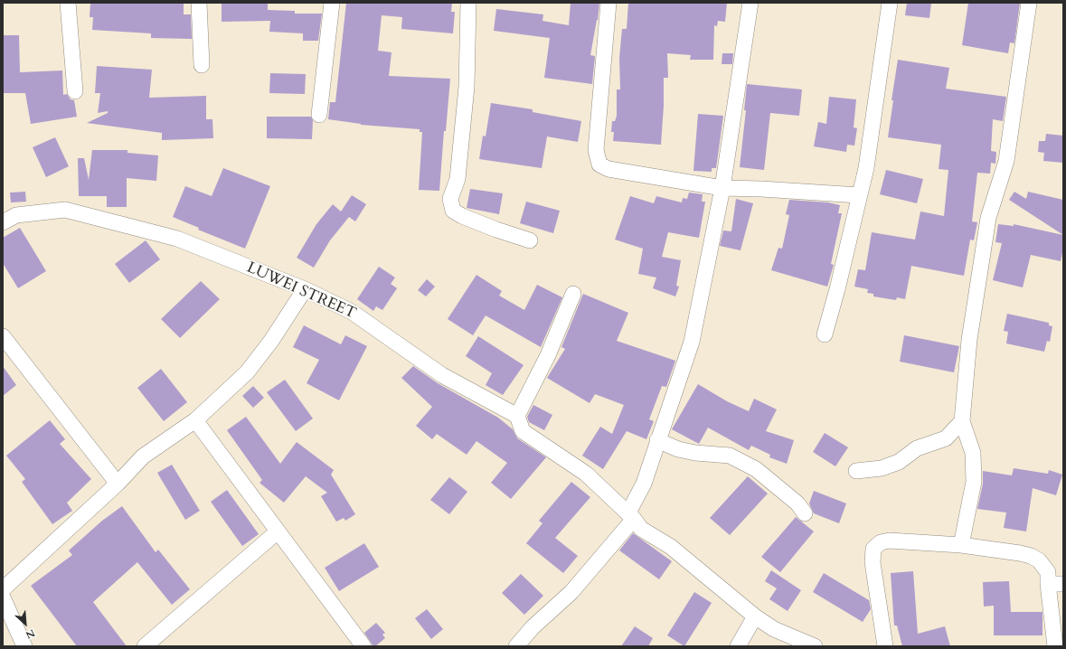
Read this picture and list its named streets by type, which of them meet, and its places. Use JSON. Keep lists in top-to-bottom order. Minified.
{"streets":{"street":["LUWEI STREET"]},"north":"bottom right"}
